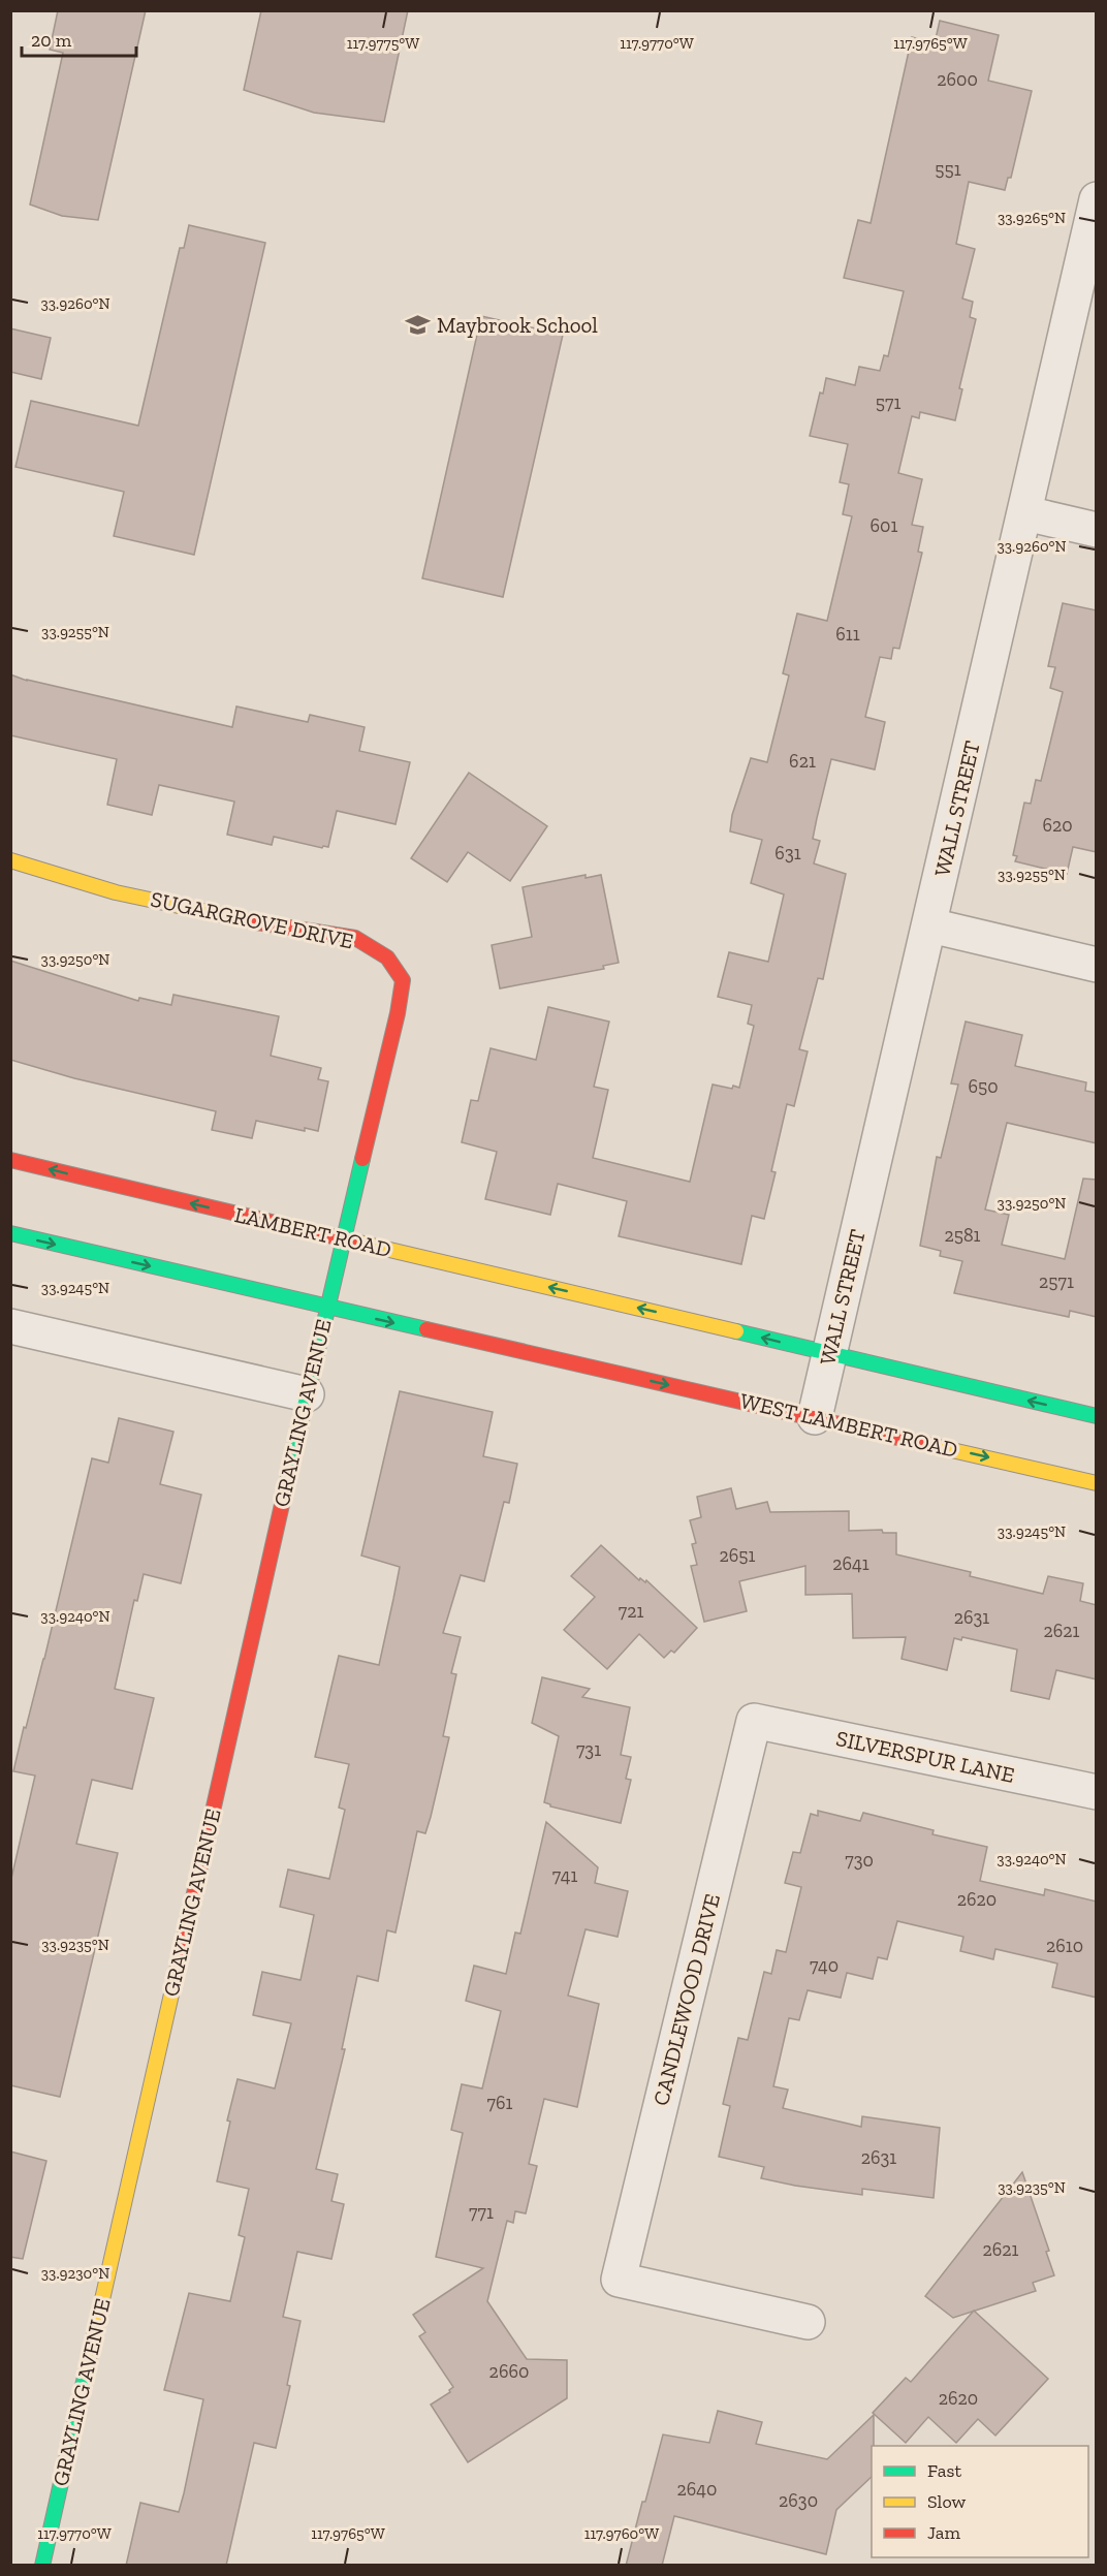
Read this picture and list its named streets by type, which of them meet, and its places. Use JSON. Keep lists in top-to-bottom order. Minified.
{"streets":{"main road":["SUGARGROVE DRIVE","LAMBERT ROAD","GRAYLING AVENUE","WEST LAMBERT ROAD"],"street":["WALL STREET","SILVERSPUR LANE","CANDLEWOOD DRIVE"]},"crossings":[["WALL STREET","LAMBERT ROAD"],["WALL STREET","WEST LAMBERT ROAD"],["SUGARGROVE DRIVE","LAMBERT ROAD"],["SUGARGROVE DRIVE","GRAYLING AVENUE"],["LAMBERT ROAD","GRAYLING AVENUE"],["GRAYLING AVENUE","WEST LAMBERT ROAD"],["SILVERSPUR LANE","CANDLEWOOD DRIVE"]],"places":{"school or university":["Maybrook School"]},"house_numbers":["2600","551","571","601","611","621","620","631","650","2581","2571","2651","2641","721","2631","2621","731","730","741","2620","2610","740","761","2631","771","2621","2660","2620","2640","2630"],"legend":["Fast","Slow","Jam"],"scale_bar":"20 m","coordinates":["117.9775°W","117.9770°W","117.9765°W","33.9265°N","33.9260°N","33.9255°N","33.9250°N","33.9245°N","33.9240°N","33.9235°N","33.9230°N","117.9760°W"]}
